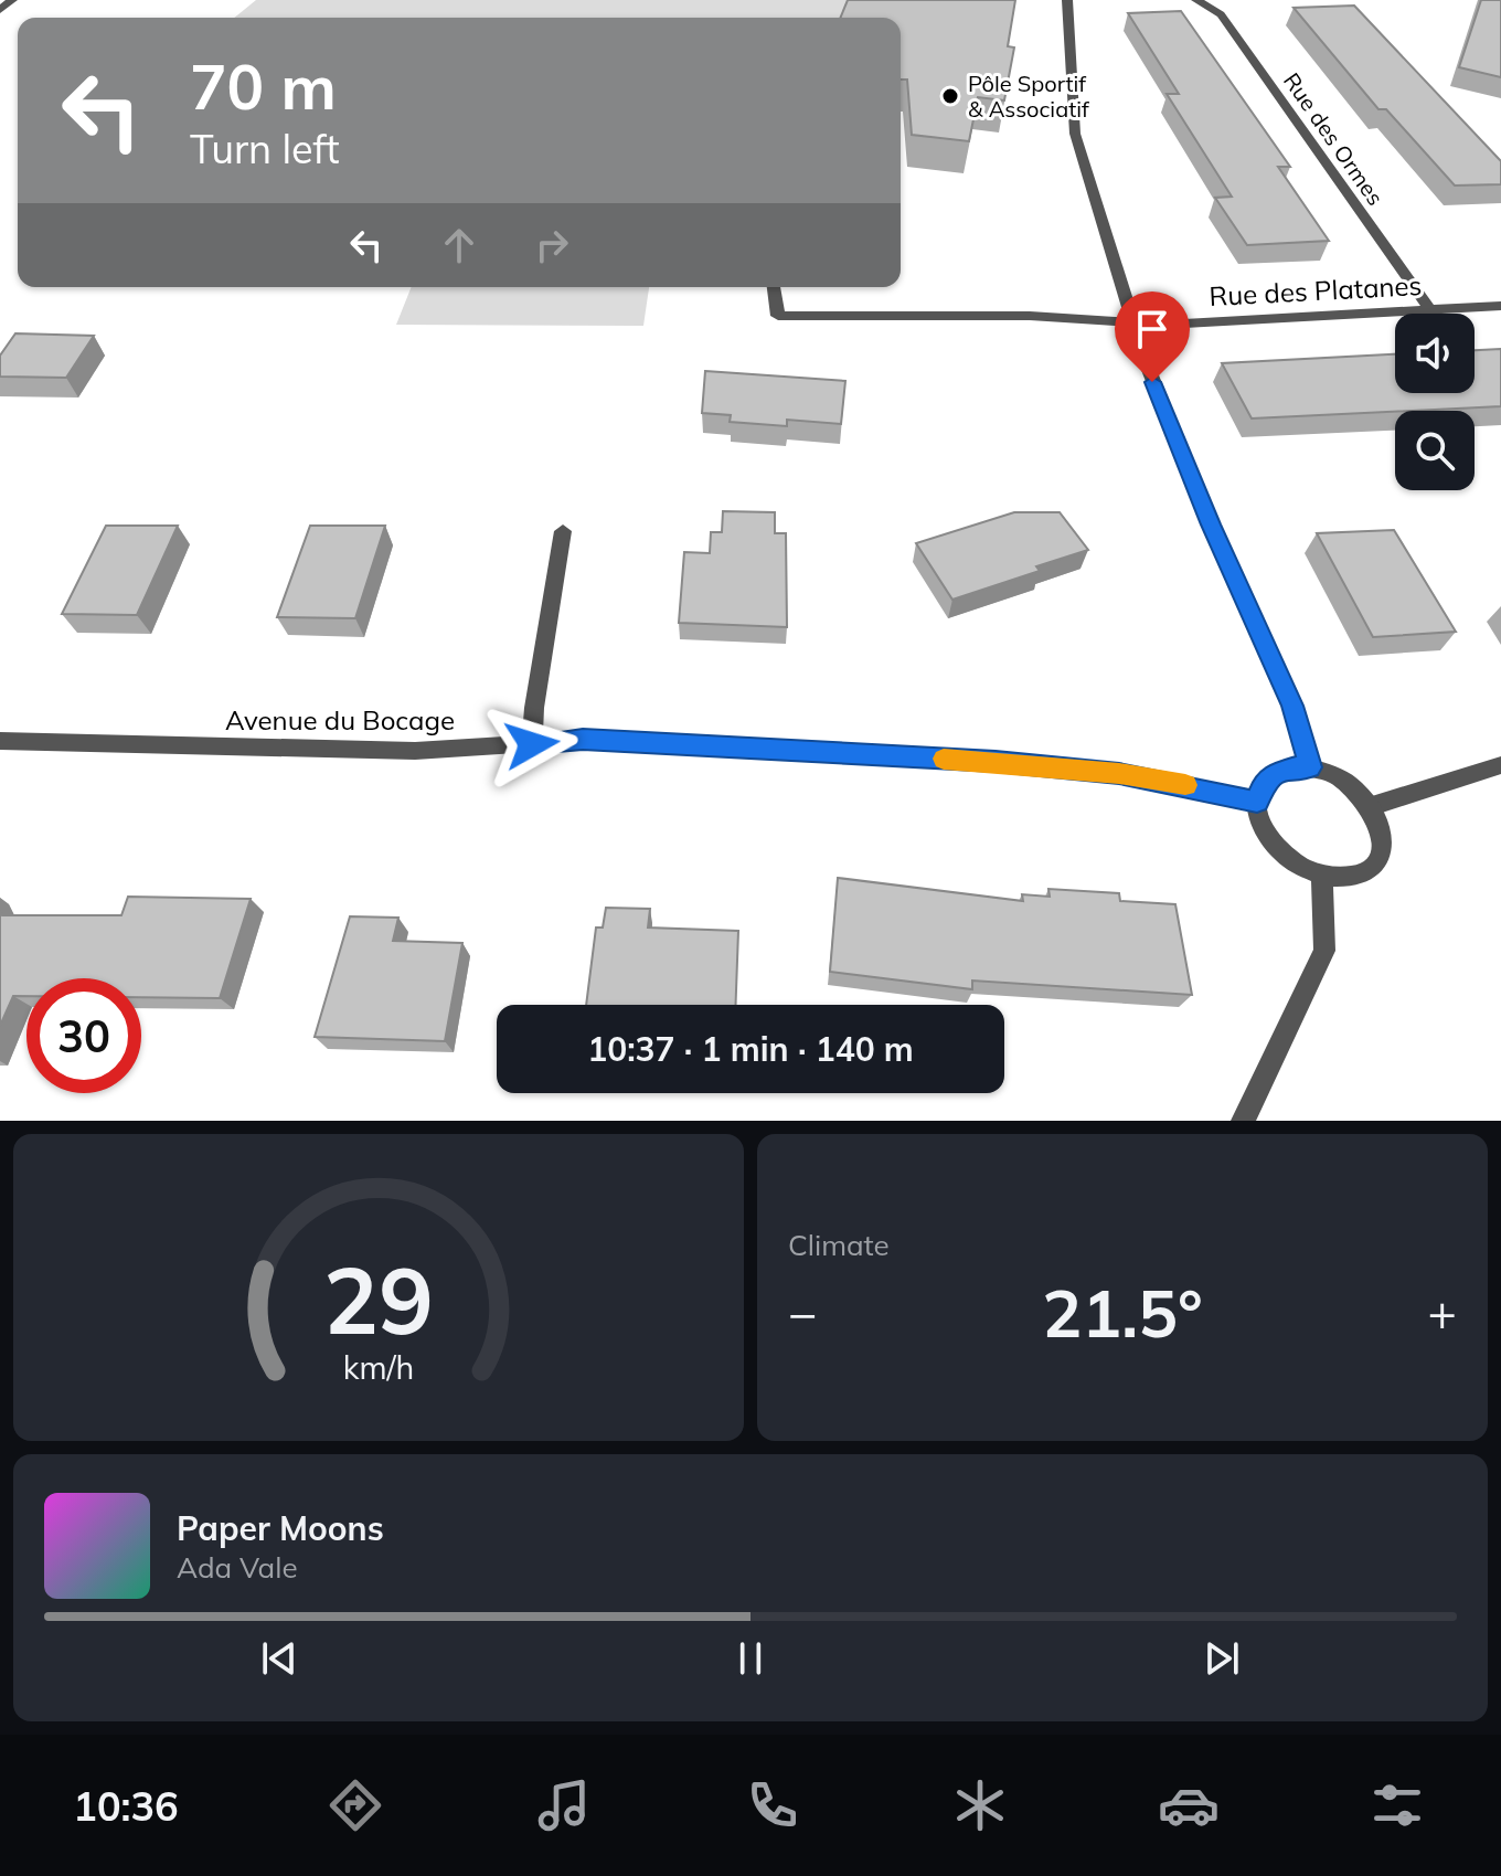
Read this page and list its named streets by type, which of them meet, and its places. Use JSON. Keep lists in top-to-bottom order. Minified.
{"streets":{"street":["Rue des Ormes","Rue des Platanes","Avenue du Bocage"]},"crossings":[["Rue des Ormes","Rue des Platanes"]],"places":["Pôle Sportif & Associatif"],"page":{"turn":["70 m","Turn left"],"limit":"30","trip":"10:37 · 1 min · 140 m","tile":"Climate","heat":["−","21.5°","+"],"song":["Paper Moons","Ada Vale"],"tabs":"10:36","gauge":["29","km/h"]}}
